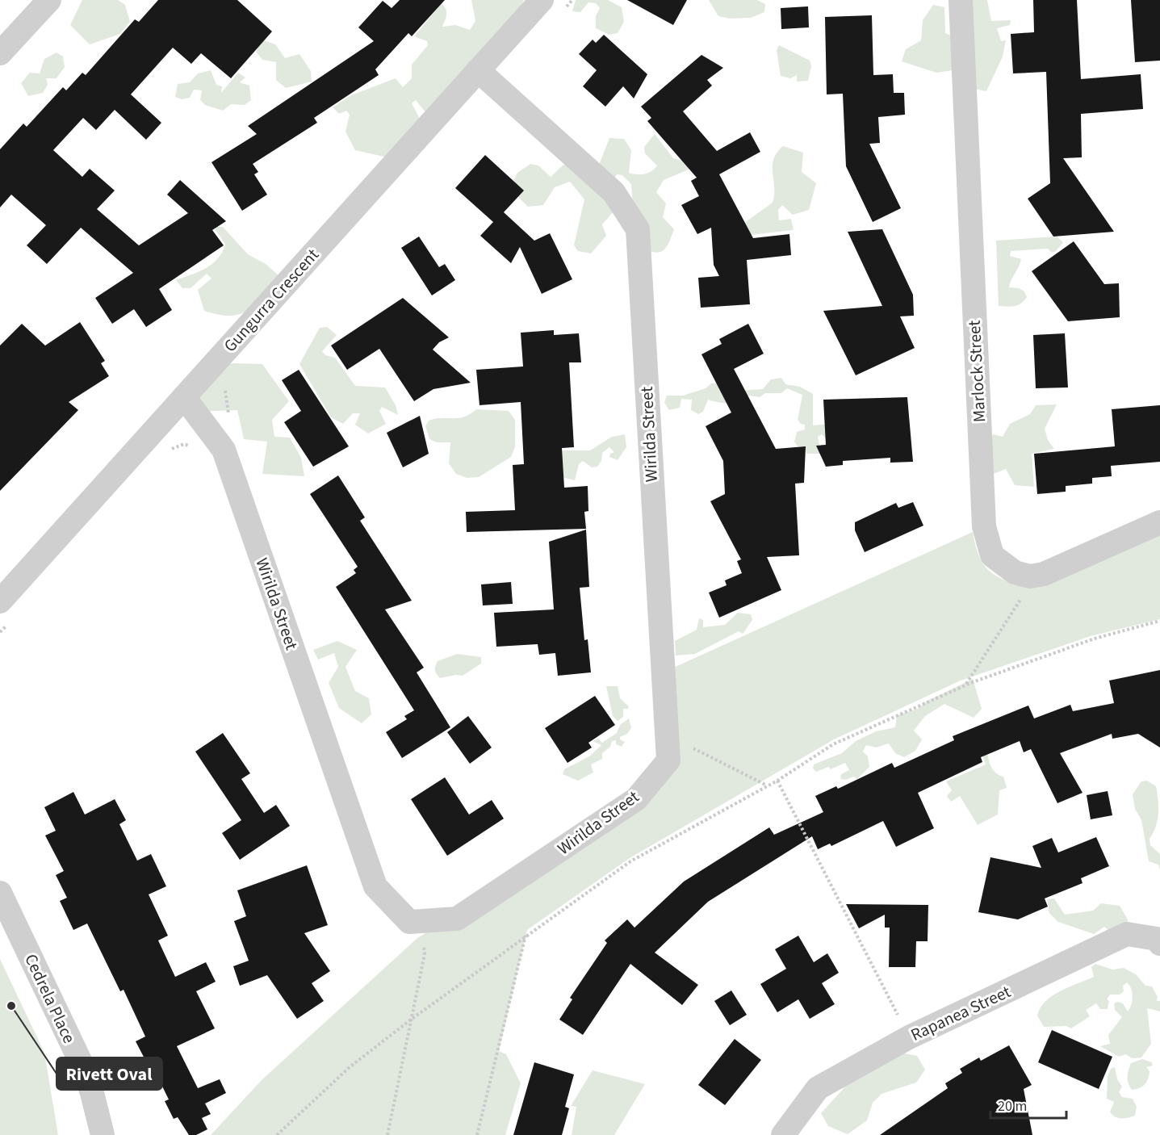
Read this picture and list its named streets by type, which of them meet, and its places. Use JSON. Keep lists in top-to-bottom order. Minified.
{"streets":{"street":["Gungurra Crescent","Marlock Street","Wirilda Street","Cedrela Place","Rapanea Street"]},"crossings":[["Gungurra Crescent","Wirilda Street"]],"places":["Rivett Oval"],"scale_bar":"20 m"}
